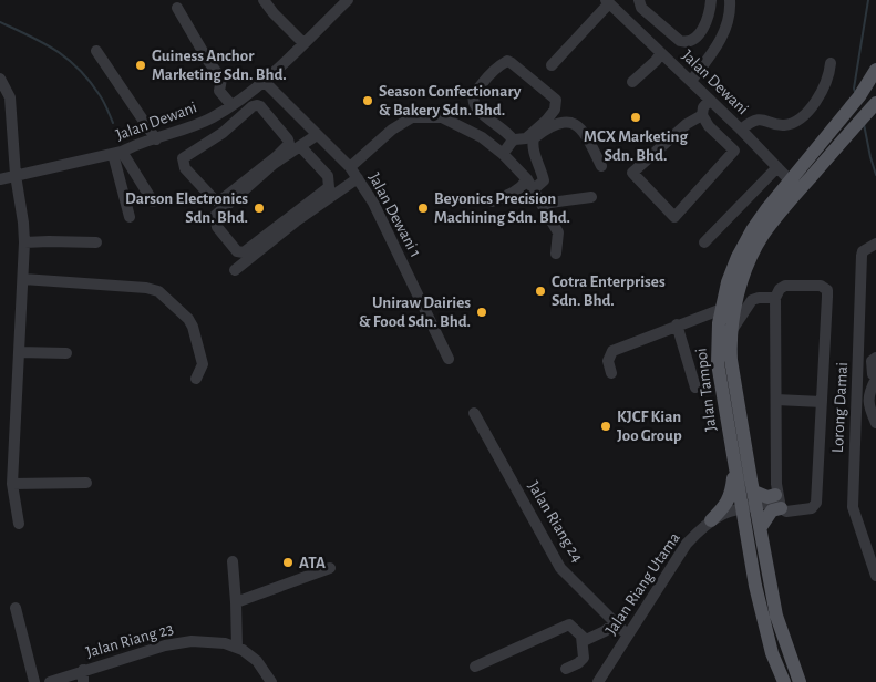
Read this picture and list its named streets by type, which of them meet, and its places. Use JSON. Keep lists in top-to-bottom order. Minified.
{"streets":{"main road":["Jalan Tampoi"],"street":["Jalan Dewani","Jalan Dewani 1","Lorong Damai","Jalan Riang 24","Jalan Riang Utama","Jalan Riang 23"]},"crossings":[["Jalan Dewani","Jalan Dewani 1"],["Jalan Dewani","Jalan Tampoi"],["Jalan Tampoi","Jalan Riang Utama"],["Jalan Riang 24","Jalan Riang Utama"]],"places":["Guiness Anchor Marketing Sdn. Bhd.","Season Confectionary & Bakery Sdn. Bhd.","MCX Marketing Sdn. Bhd.","Darson Electronics Sdn. Bhd.","Beyonics Precision Machining Sdn. Bhd.","Cotra Enterprises Sdn. Bhd.","Uniraw Dairies & Food Sdn. Bhd.","KJCF Kian Joo Group","ATA"]}
